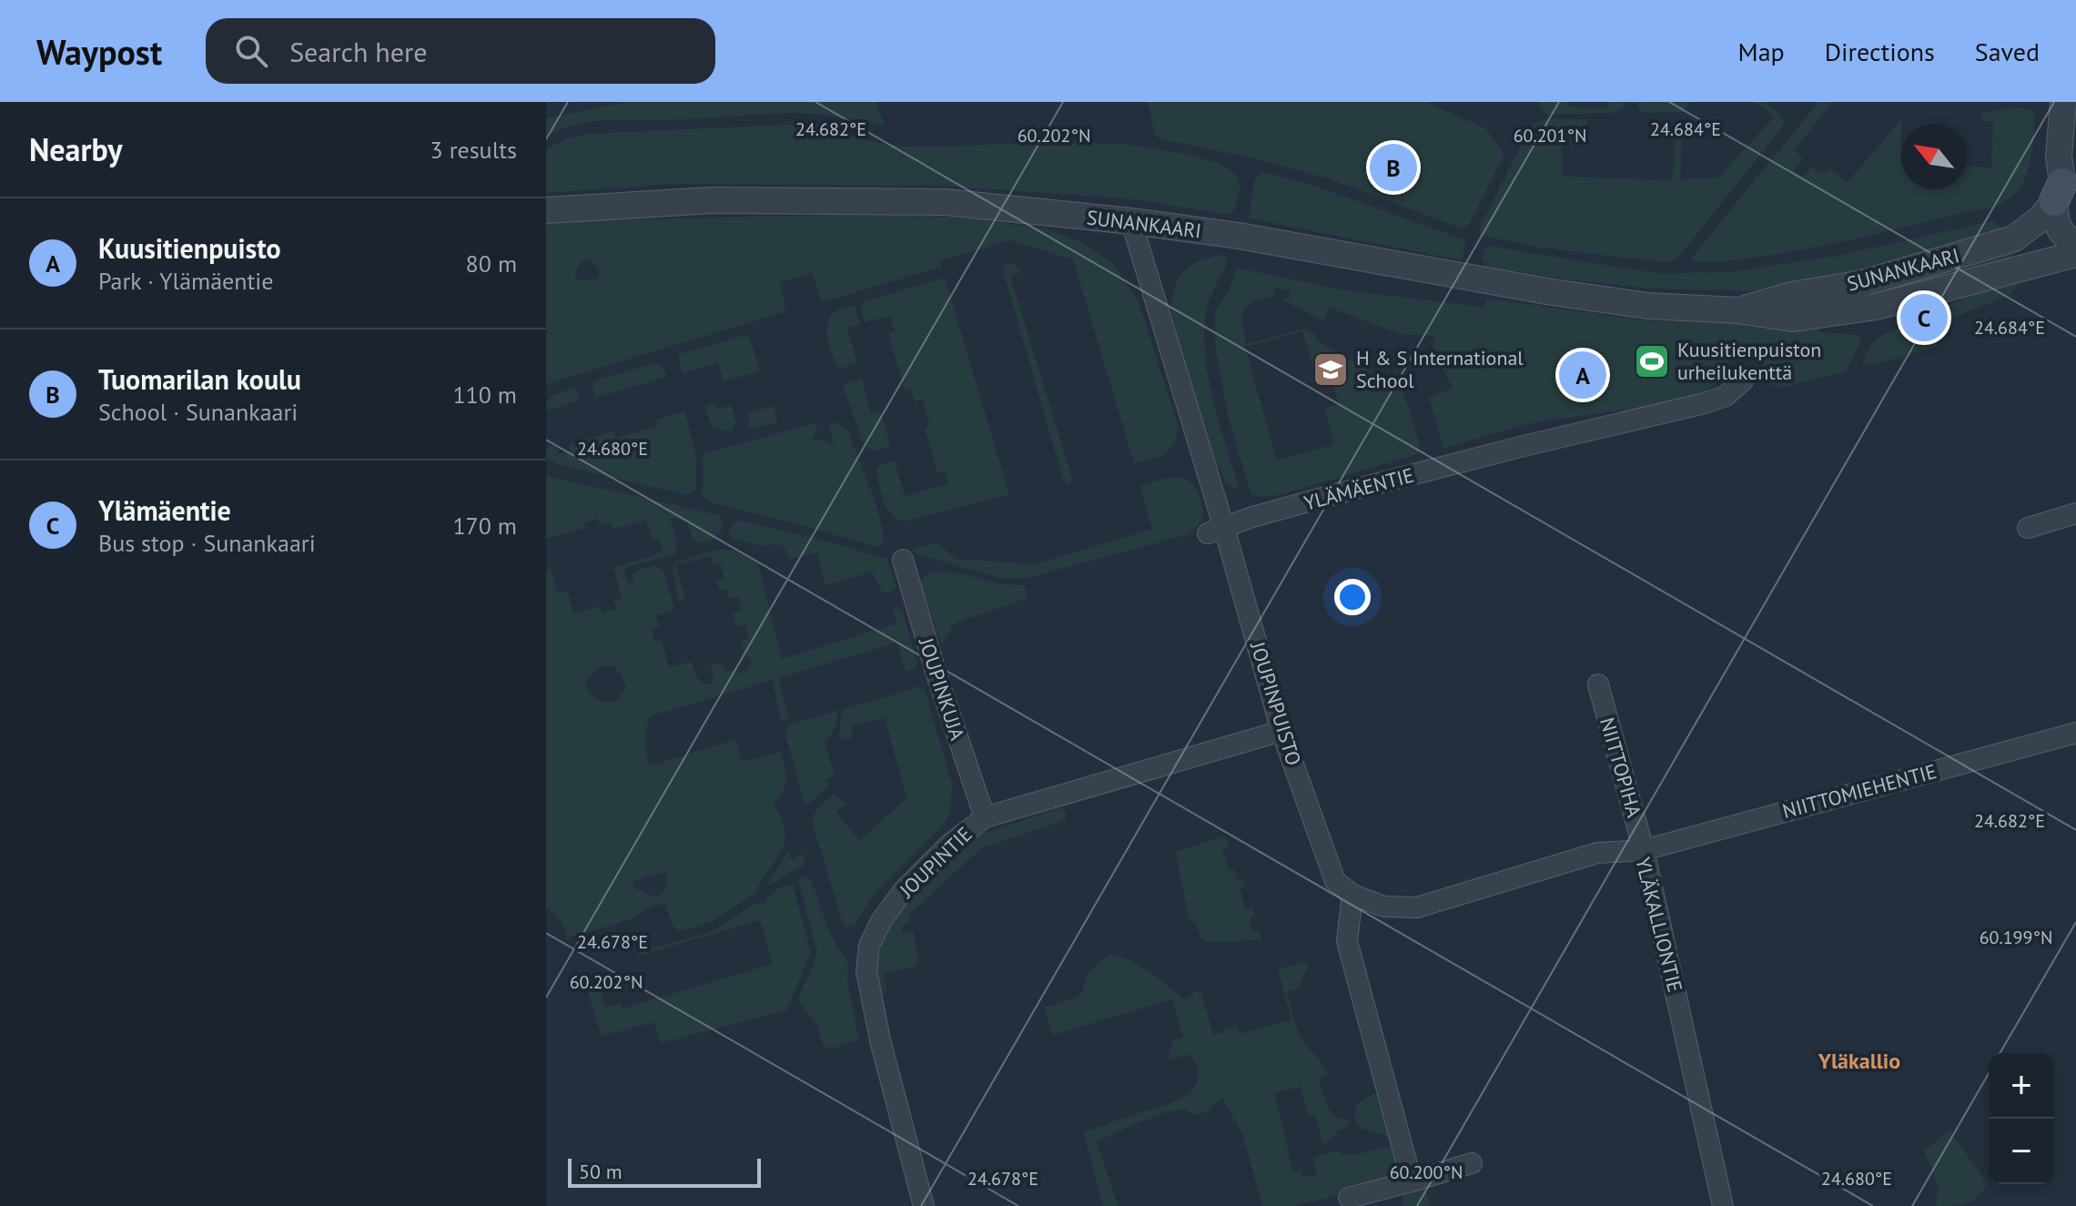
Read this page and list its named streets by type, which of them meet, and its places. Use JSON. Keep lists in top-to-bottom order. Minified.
{"streets":{"street":["SUNANKAARI","YLÄMÄENTIE","JOUPINKUJA","JOUPINPUISTO","NIITTOPIHA","NIITTOMIEHENTIE","JOUPINTIE","YLÄKALLIONTIE"]},"crossings":[["SUNANKAARI","JOUPINPUISTO"],["YLÄMÄENTIE","JOUPINPUISTO"],["JOUPINKUJA","JOUPINTIE"],["JOUPINPUISTO","JOUPINTIE"],["JOUPINPUISTO","YLÄKALLIONTIE"],["NIITTOPIHA","NIITTOMIEHENTIE"],["NIITTOPIHA","YLÄKALLIONTIE"],["NIITTOMIEHENTIE","YLÄKALLIONTIE"]],"districts":["Yläkallio"],"places":{"sports":["Kuusitienpuiston urheilukenttä"],"school or university":["H & S International School"]},"scale_bar":"50 m","north":"top left","page":{"header":"Waypost","search":"Search here","nav":["Map","Directions","Saved"],"heading":["Nearby","3 results"],"pins":["B","C","A"],"list":[{"mark":"A","name":"Kuusitienpuisto","note":"Park · Ylämäentie","value":"80 m"},{"mark":"B","name":"Tuomarilan koulu","note":"School · Sunankaari","value":"110 m"},{"mark":"C","name":"Ylämäentie","note":"Bus stop · Sunankaari","value":"170 m"}],"map_buttons":["+","−"],"scale":"50 m"},"coordinates":["24.682°E","24.684°E","60.202°N","60.201°N","24.680°E","60.199°N","24.678°E","60.200°N"]}
